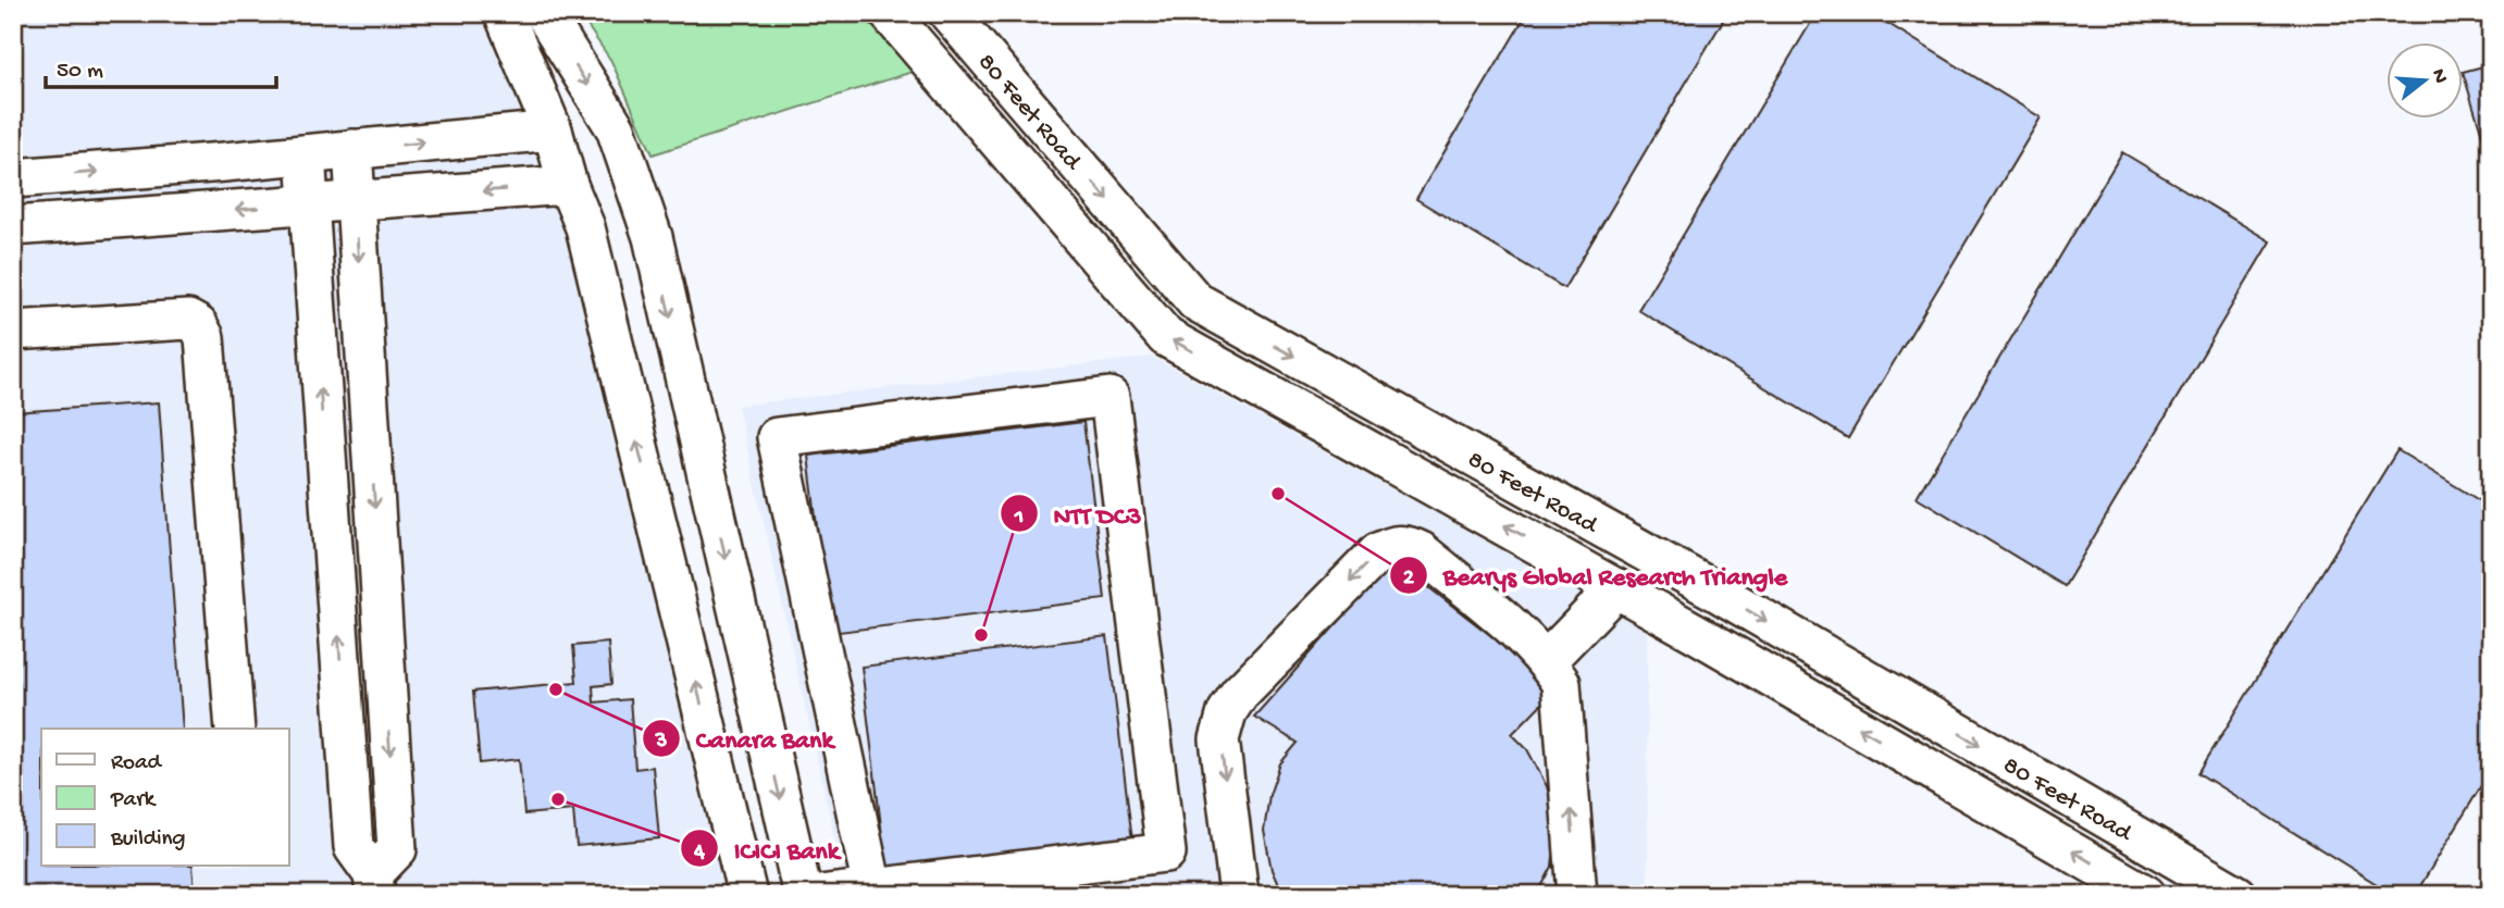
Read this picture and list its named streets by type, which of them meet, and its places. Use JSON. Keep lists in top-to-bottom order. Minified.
{"streets":{"street":["80 Feet Road"]},"places":["Bearys Global Research Triangle","NTT DC3","Canara Bank","ICICI Bank"],"legend":["Road","Park","Building"],"scale_bar":"50 m","north":"right"}
